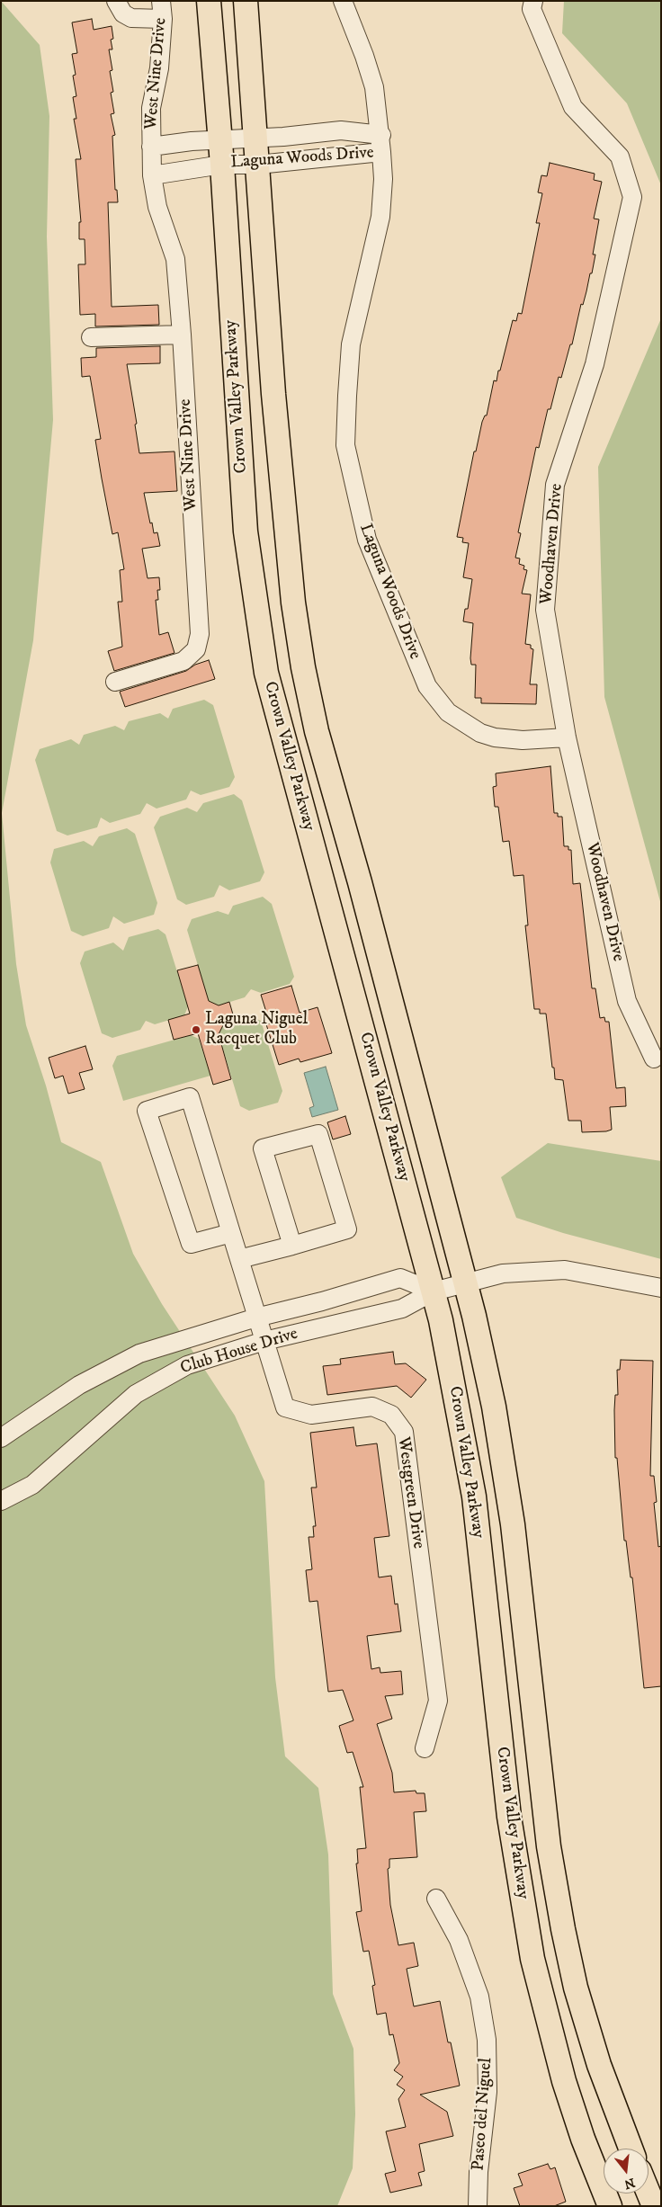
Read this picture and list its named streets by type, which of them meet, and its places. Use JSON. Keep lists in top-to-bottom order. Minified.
{"streets":{"main road":["Crown Valley Parkway"],"street":["West Nine Drive","Laguna Woods Drive","Woodhaven Drive","Club House Drive","Westgreen Drive","Paseo del Niguel"]},"crossings":[["West Nine Drive","Laguna Woods Drive"],["West Nine Drive","Crown Valley Parkway"],["Laguna Woods Drive","Crown Valley Parkway"],["Laguna Woods Drive","Woodhaven Drive"],["Crown Valley Parkway","Club House Drive"],["Club House Drive","Westgreen Drive"]],"places":["Laguna Niguel Racquet Club"],"north":"bottom"}
